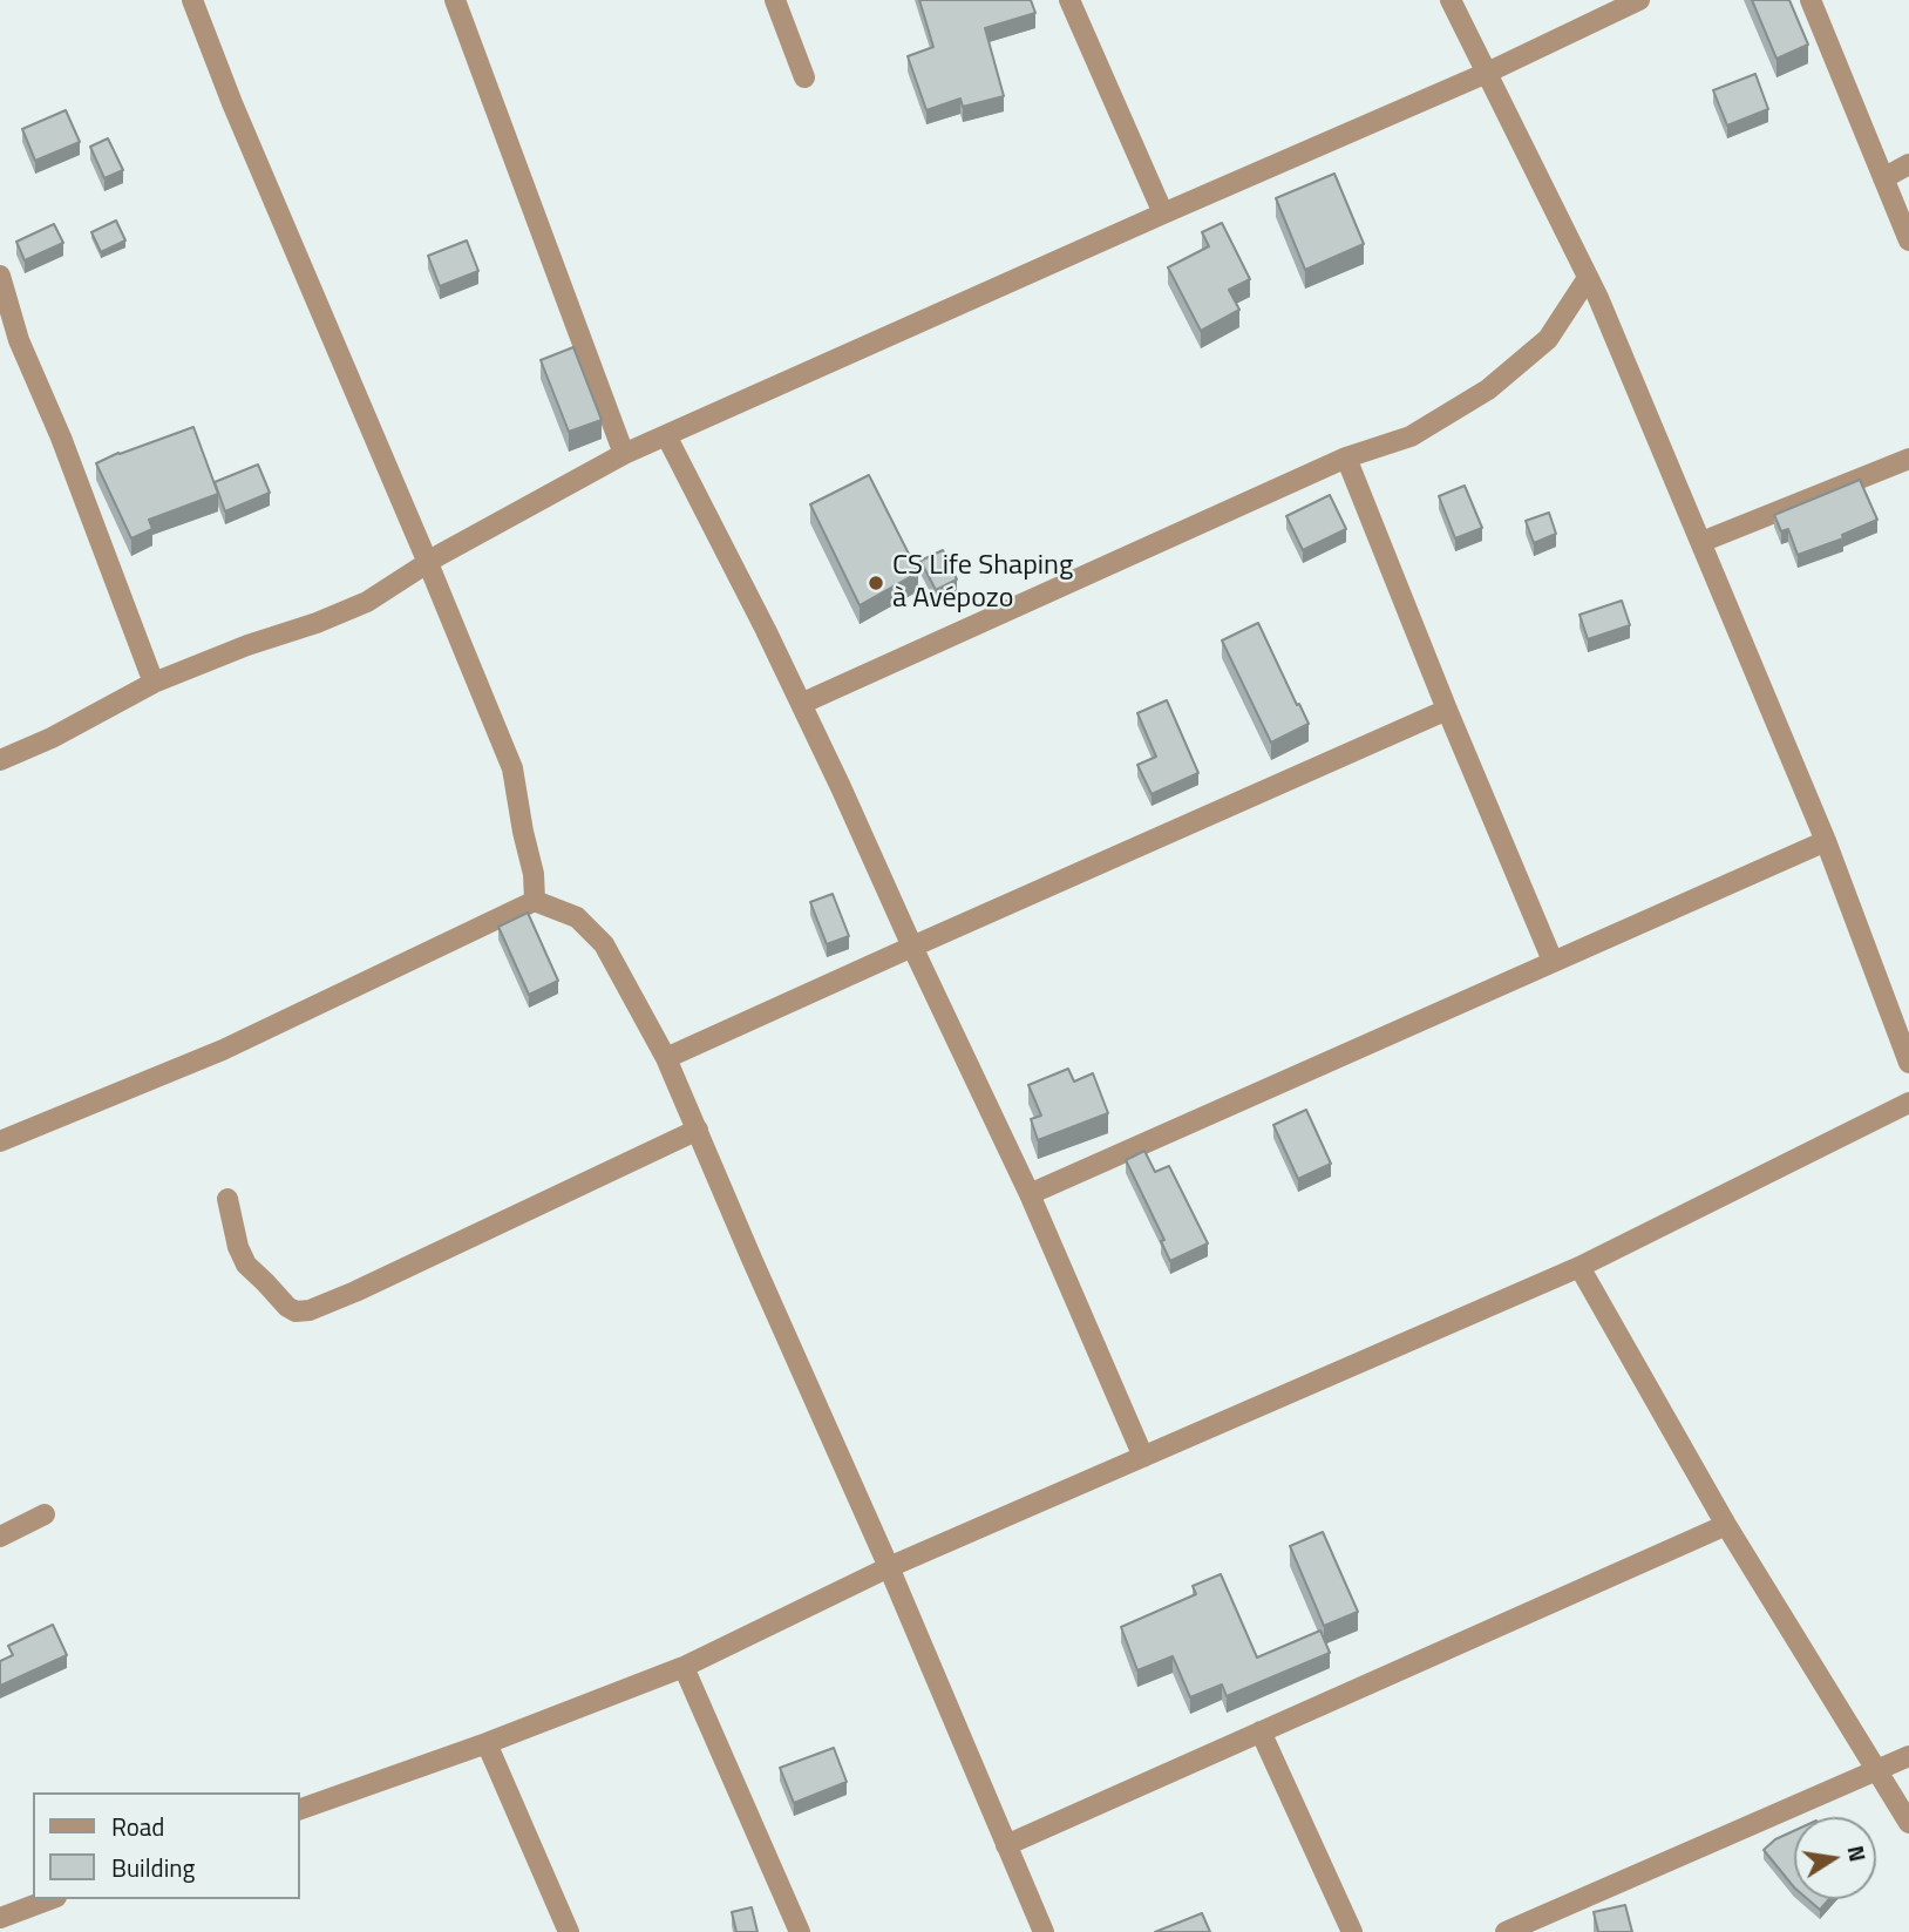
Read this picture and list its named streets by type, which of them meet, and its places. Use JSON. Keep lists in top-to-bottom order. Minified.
{"places":["CS Life Shaping à Avépozo"],"legend":["Road","Building"],"north":"right"}
